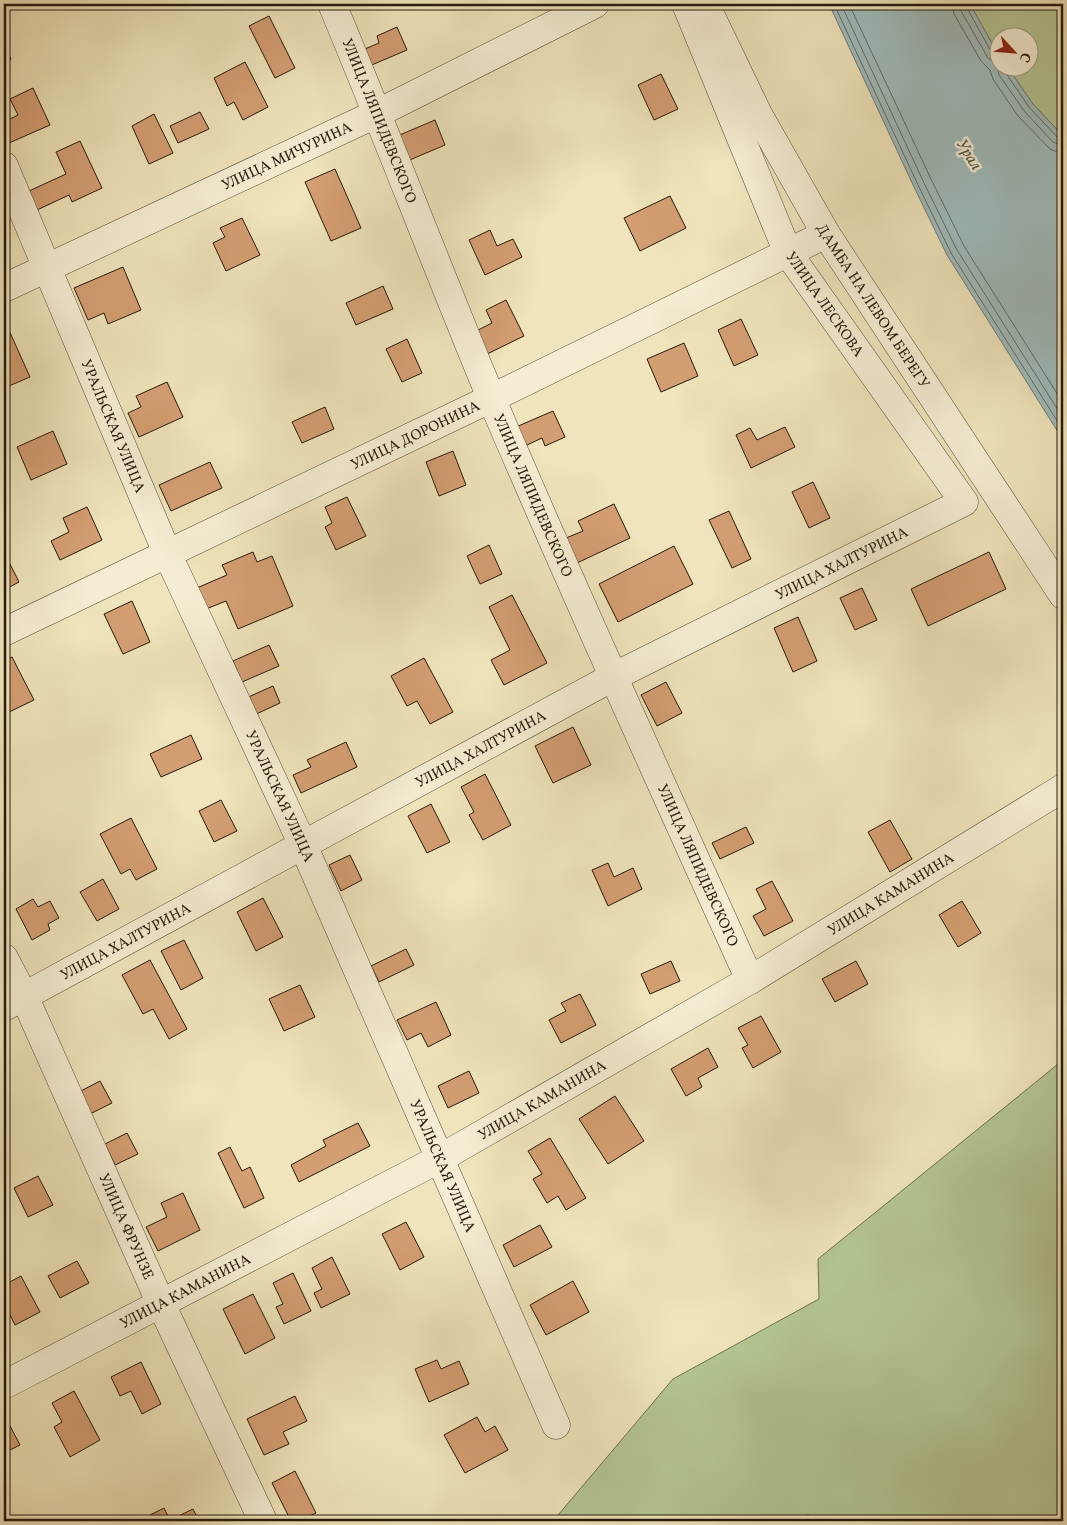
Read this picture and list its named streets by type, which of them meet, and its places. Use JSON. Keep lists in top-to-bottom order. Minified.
{"streets":{"street":["УЛИЦА ЛЯПИДЕВСКОГО","УЛИЦА МИЧУРИНА","УЛИЦА ЛЕСКОВА","ДАМБА НА ЛЕВОМ БЕРЕГУ","УРАЛЬСКАЯ УЛИЦА","УЛИЦА ДОРОНИНА","УЛИЦА ХАЛТУРИНА","УЛИЦА КАМАНИНА","УЛИЦА ФРУНЗЕ"]},"crossings":[["УЛИЦА ЛЯПИДЕВСКОГО","УЛИЦА МИЧУРИНА"],["УЛИЦА ЛЯПИДЕВСКОГО","УЛИЦА ДОРОНИНА"],["УЛИЦА ЛЯПИДЕВСКОГО","УЛИЦА ХАЛТУРИНА"],["УЛИЦА ЛЯПИДЕВСКОГО","УЛИЦА КАМАНИНА"],["УЛИЦА МИЧУРИНА","УРАЛЬСКАЯ УЛИЦА"],["УЛИЦА ЛЕСКОВА","УЛИЦА ДОРОНИНА"],["УЛИЦА ЛЕСКОВА","УЛИЦА ХАЛТУРИНА"],["ДАМБА НА ЛЕВОМ БЕРЕГУ","УЛИЦА ДОРОНИНА"],["УРАЛЬСКАЯ УЛИЦА","УЛИЦА ДОРОНИНА"],["УРАЛЬСКАЯ УЛИЦА","УЛИЦА ХАЛТУРИНА"],["УРАЛЬСКАЯ УЛИЦА","УЛИЦА КАМАНИНА"],["УЛИЦА ХАЛТУРИНА","УЛИЦА ФРУНЗЕ"],["УЛИЦА КАМАНИНА","УЛИЦА ФРУНЗЕ"]],"water":["Урал"],"north":"bottom right"}
